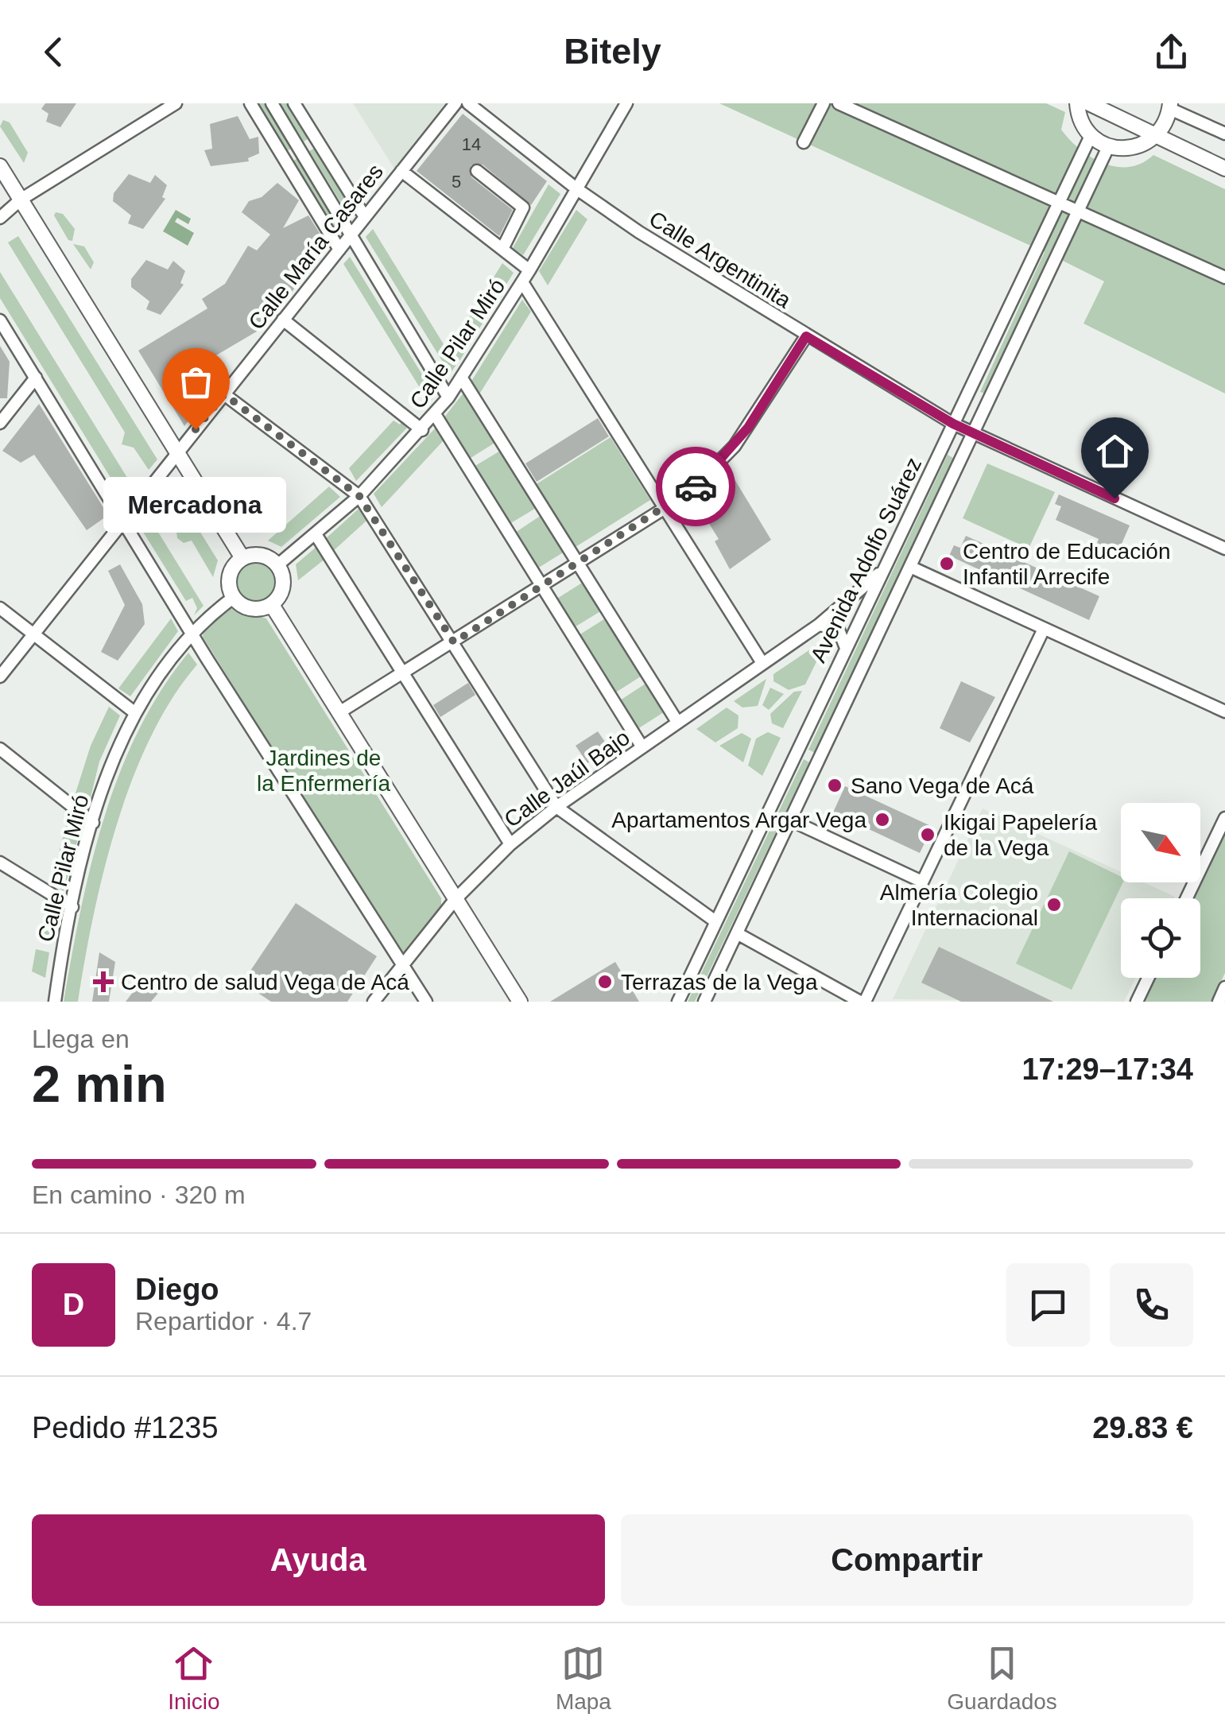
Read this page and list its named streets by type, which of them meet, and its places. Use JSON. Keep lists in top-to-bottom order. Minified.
{"streets":{"street":["Calle María Casares","Calle Argentinita","Calle Pilar Miró","Avenida Adolfo Suárez","Calle Jaúl Bajo"]},"crossings":[["Calle Argentinita","Calle Pilar Miró"],["Calle Argentinita","Avenida Adolfo Suárez"],["Avenida Adolfo Suárez","Calle Jaúl Bajo"]],"parks":["Jardines de la Enfermería"],"places":{"other":["Mercadona","Centro de Educación Infantil Arrecife","Sano Vega de Acá","Apartamentos Argar Vega","Ikigai Papelería de la Vega","Almería Colegio Internacional","Terrazas de la Vega"],"health":["Centro de salud Vega de Acá"]},"house_numbers":["14","5"],"north":"bottom right","page":{"header":"Bitely","bubble":"Mercadona","heading":["2 min","Llega en","17:29–17:34"],"panel":["Diego","Repartidor · 4.7","Pedido #1235","29.83 €"],"bar":"En camino · 320 m","round":"D","buttons":["Ayuda","Compartir"],"tabs":["Inicio","Mapa","Guardados"]}}
